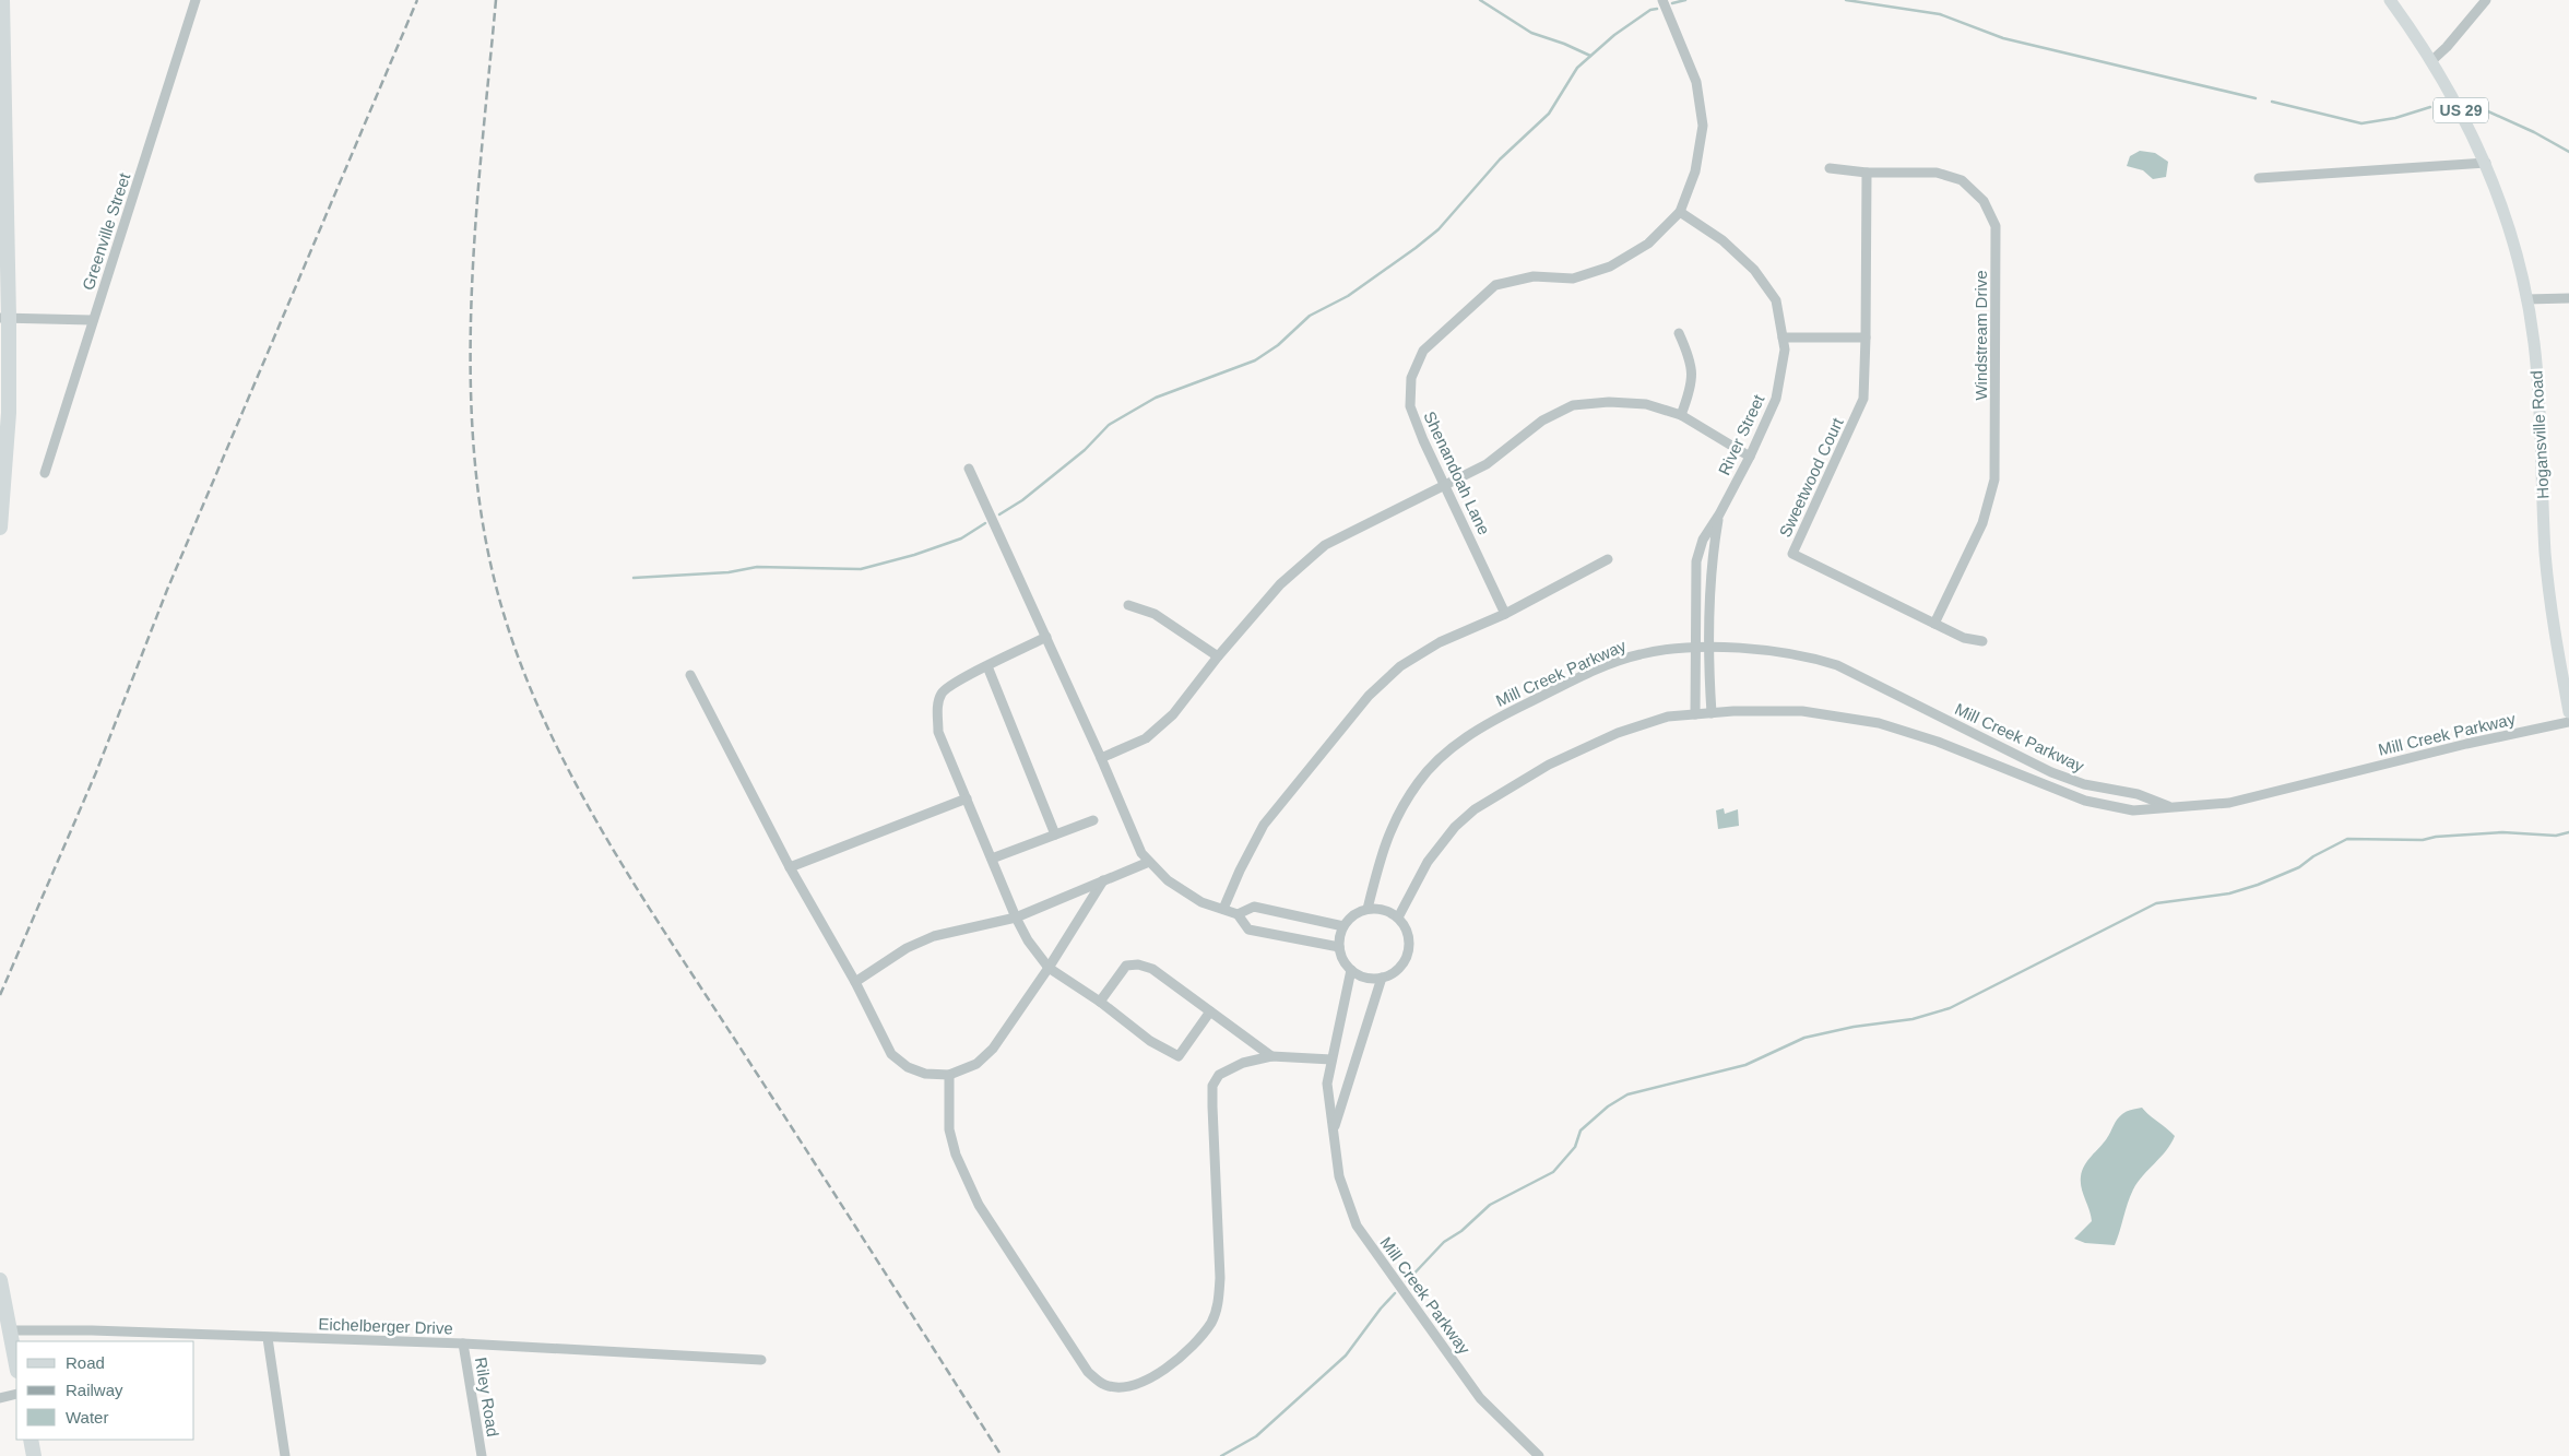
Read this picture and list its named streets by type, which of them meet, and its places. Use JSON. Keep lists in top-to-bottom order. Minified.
{"streets":{"main road":["US 29","Hogansville Road"],"street":["Greenville Street","Windstream Drive","River Street","Shenandoah Lane","Sweetwood Court","Mill Creek Parkway","Eichelberger Drive","Riley Road"]},"crossings":[["Windstream Drive","Sweetwood Court"],["River Street","Shenandoah Lane"],["River Street","Mill Creek Parkway"],["Eichelberger Drive","Riley Road"]],"legend":["Road","Railway","Water"]}
